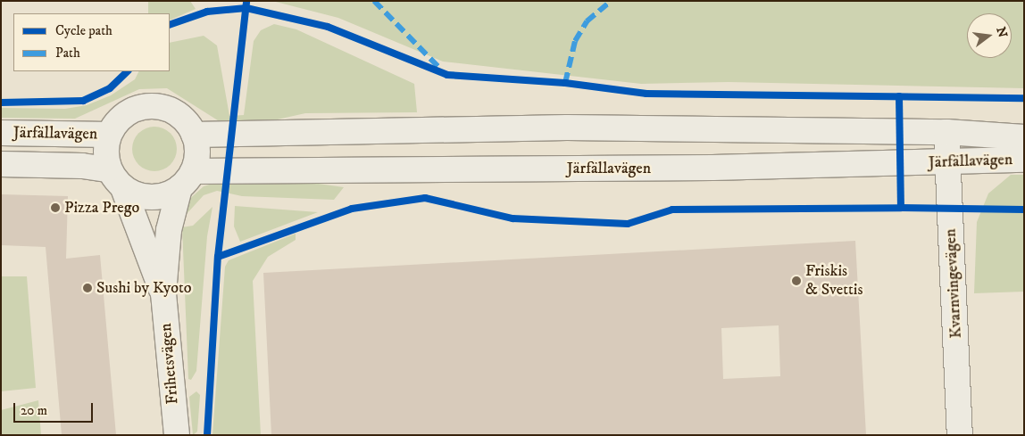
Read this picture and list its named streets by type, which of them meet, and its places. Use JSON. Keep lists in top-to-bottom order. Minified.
{"streets":{"street":["Järfällavägen","Kvarnvingevägen","Frihetsvägen"]},"crossings":[["Järfällavägen","Kvarnvingevägen"],["Järfällavägen","Frihetsvägen"]],"places":["Pizza Prego","Friskis & Svettis","Sushi by Kyoto"],"legend":["Cycle path","Path"],"scale_bar":"20 m","north":"right"}
